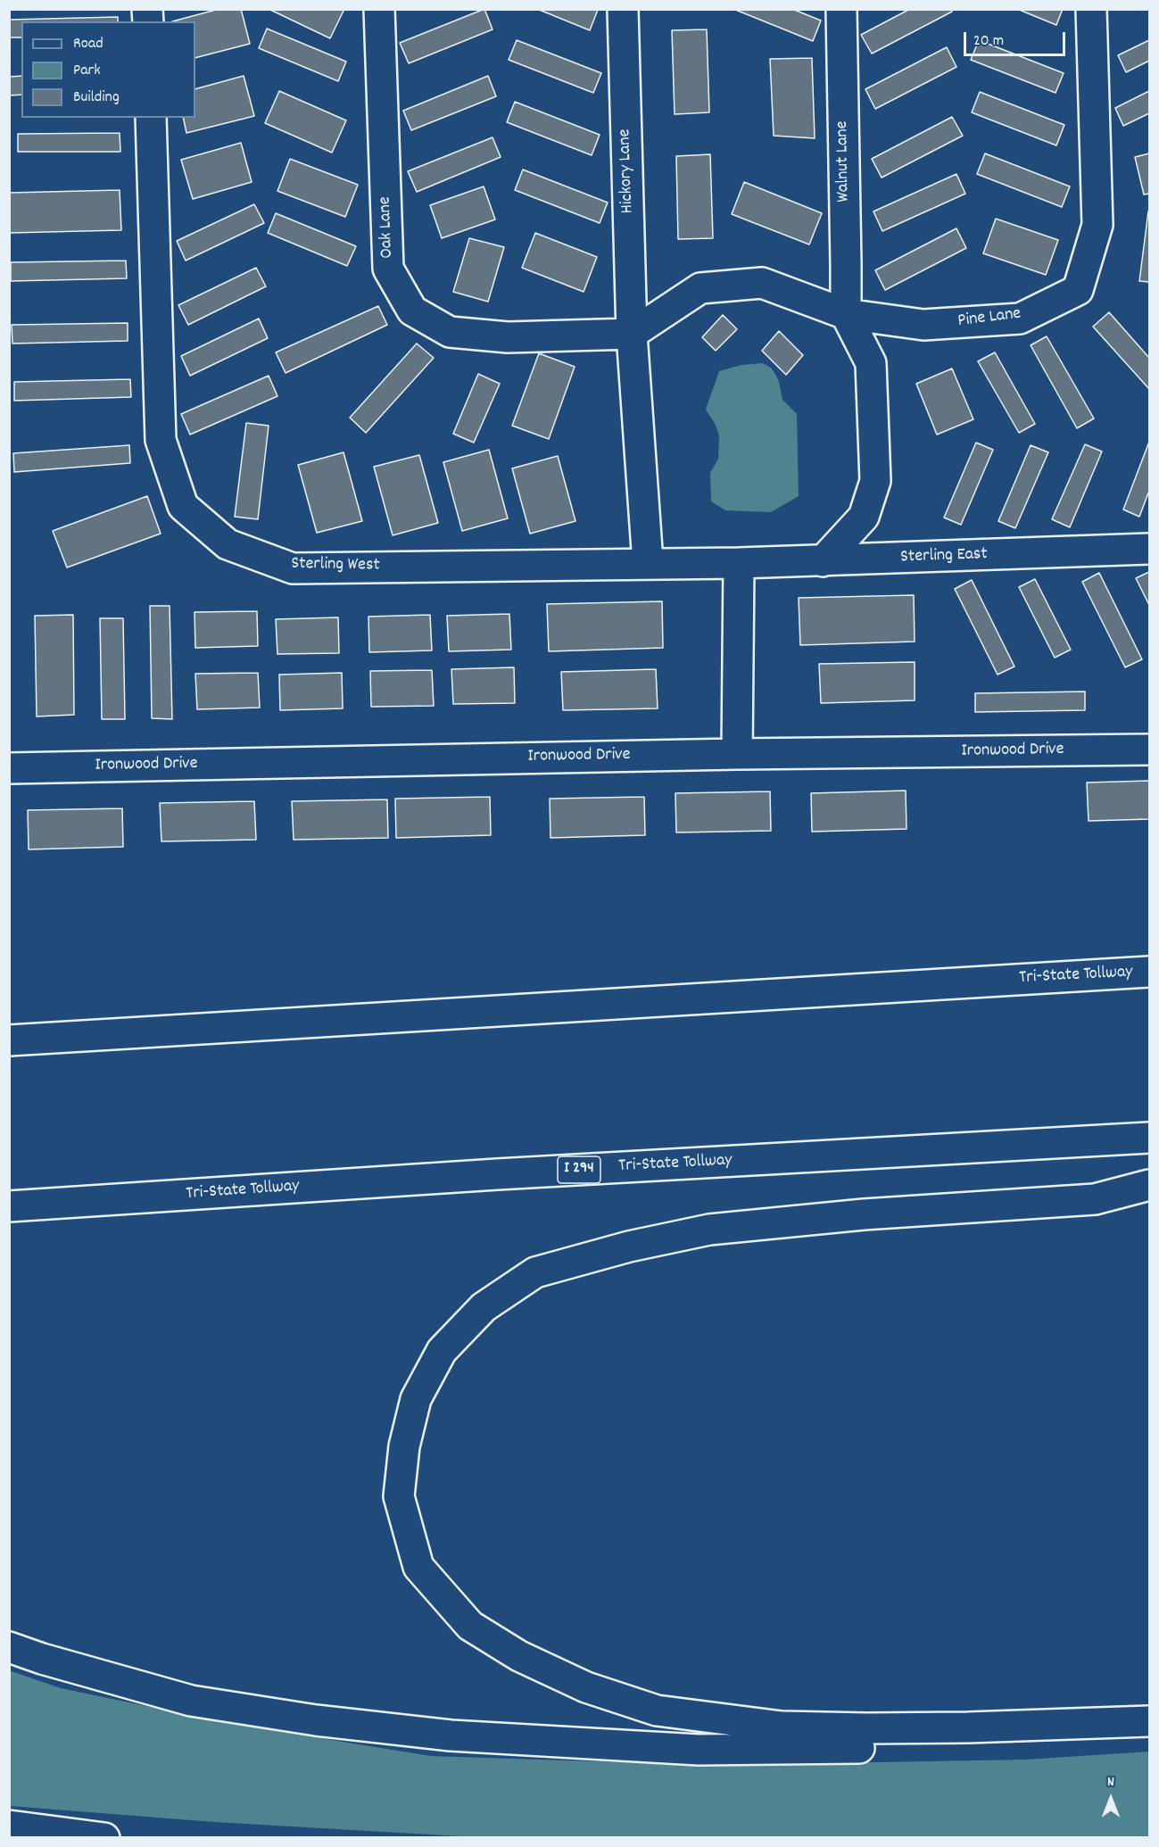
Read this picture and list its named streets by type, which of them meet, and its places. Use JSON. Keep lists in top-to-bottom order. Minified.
{"streets":{"main road":["Walnut Lane","Hickory Lane","Oak Lane","Pine Lane","Sterling East","Sterling West","Ironwood Drive","Tri-State Tollway","I 294"]},"crossings":[["Walnut Lane","Pine Lane"],["Hickory Lane","Oak Lane"],["Hickory Lane","Pine Lane"],["Hickory Lane","Sterling West"],["Oak Lane","Pine Lane"],["Sterling East","Sterling West"]],"legend":["Road","Park","Building"],"scale_bar":"20 m","north":"top"}
